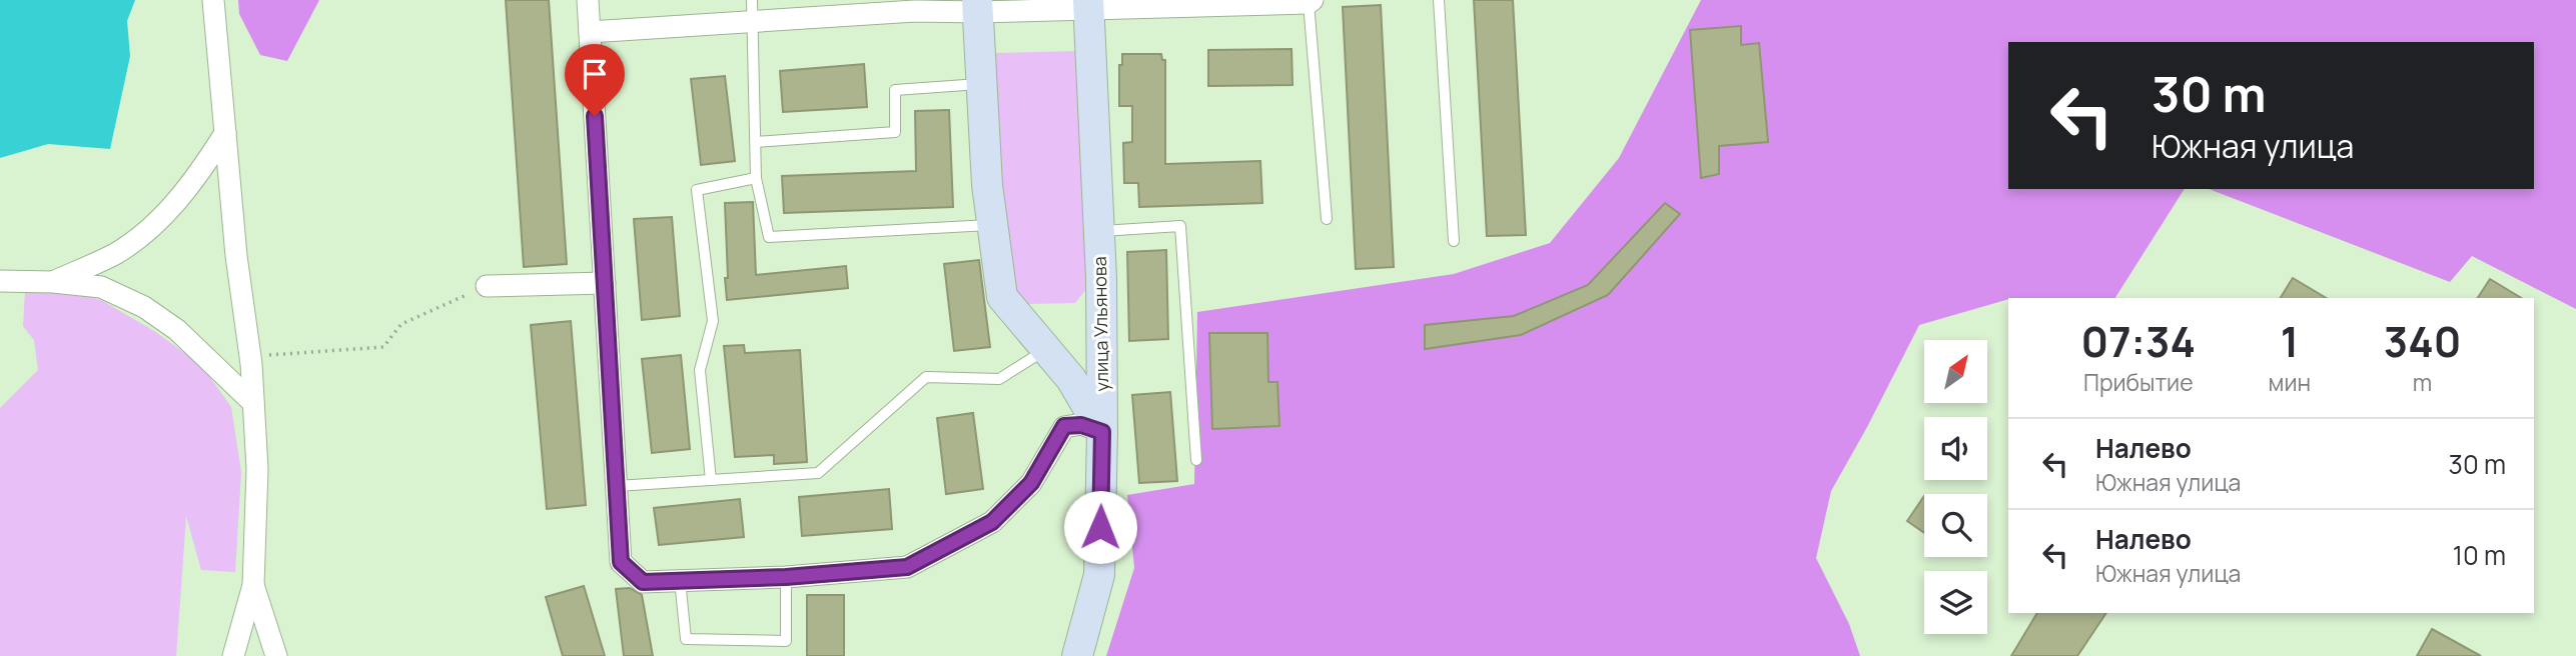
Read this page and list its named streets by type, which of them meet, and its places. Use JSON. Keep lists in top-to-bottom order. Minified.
{"streets":{"street":["улица Ульянова"]},"north":"top right","page":{"turn":["30 m","Южная улица"],"eta":["07:34","Прибытие","1","мин","340","m"],"list":[{"name":"Налево","note":"Южная улица","value":"30 m"},{"name":"Налево","note":"Южная улица","value":"10 m"}]}}
